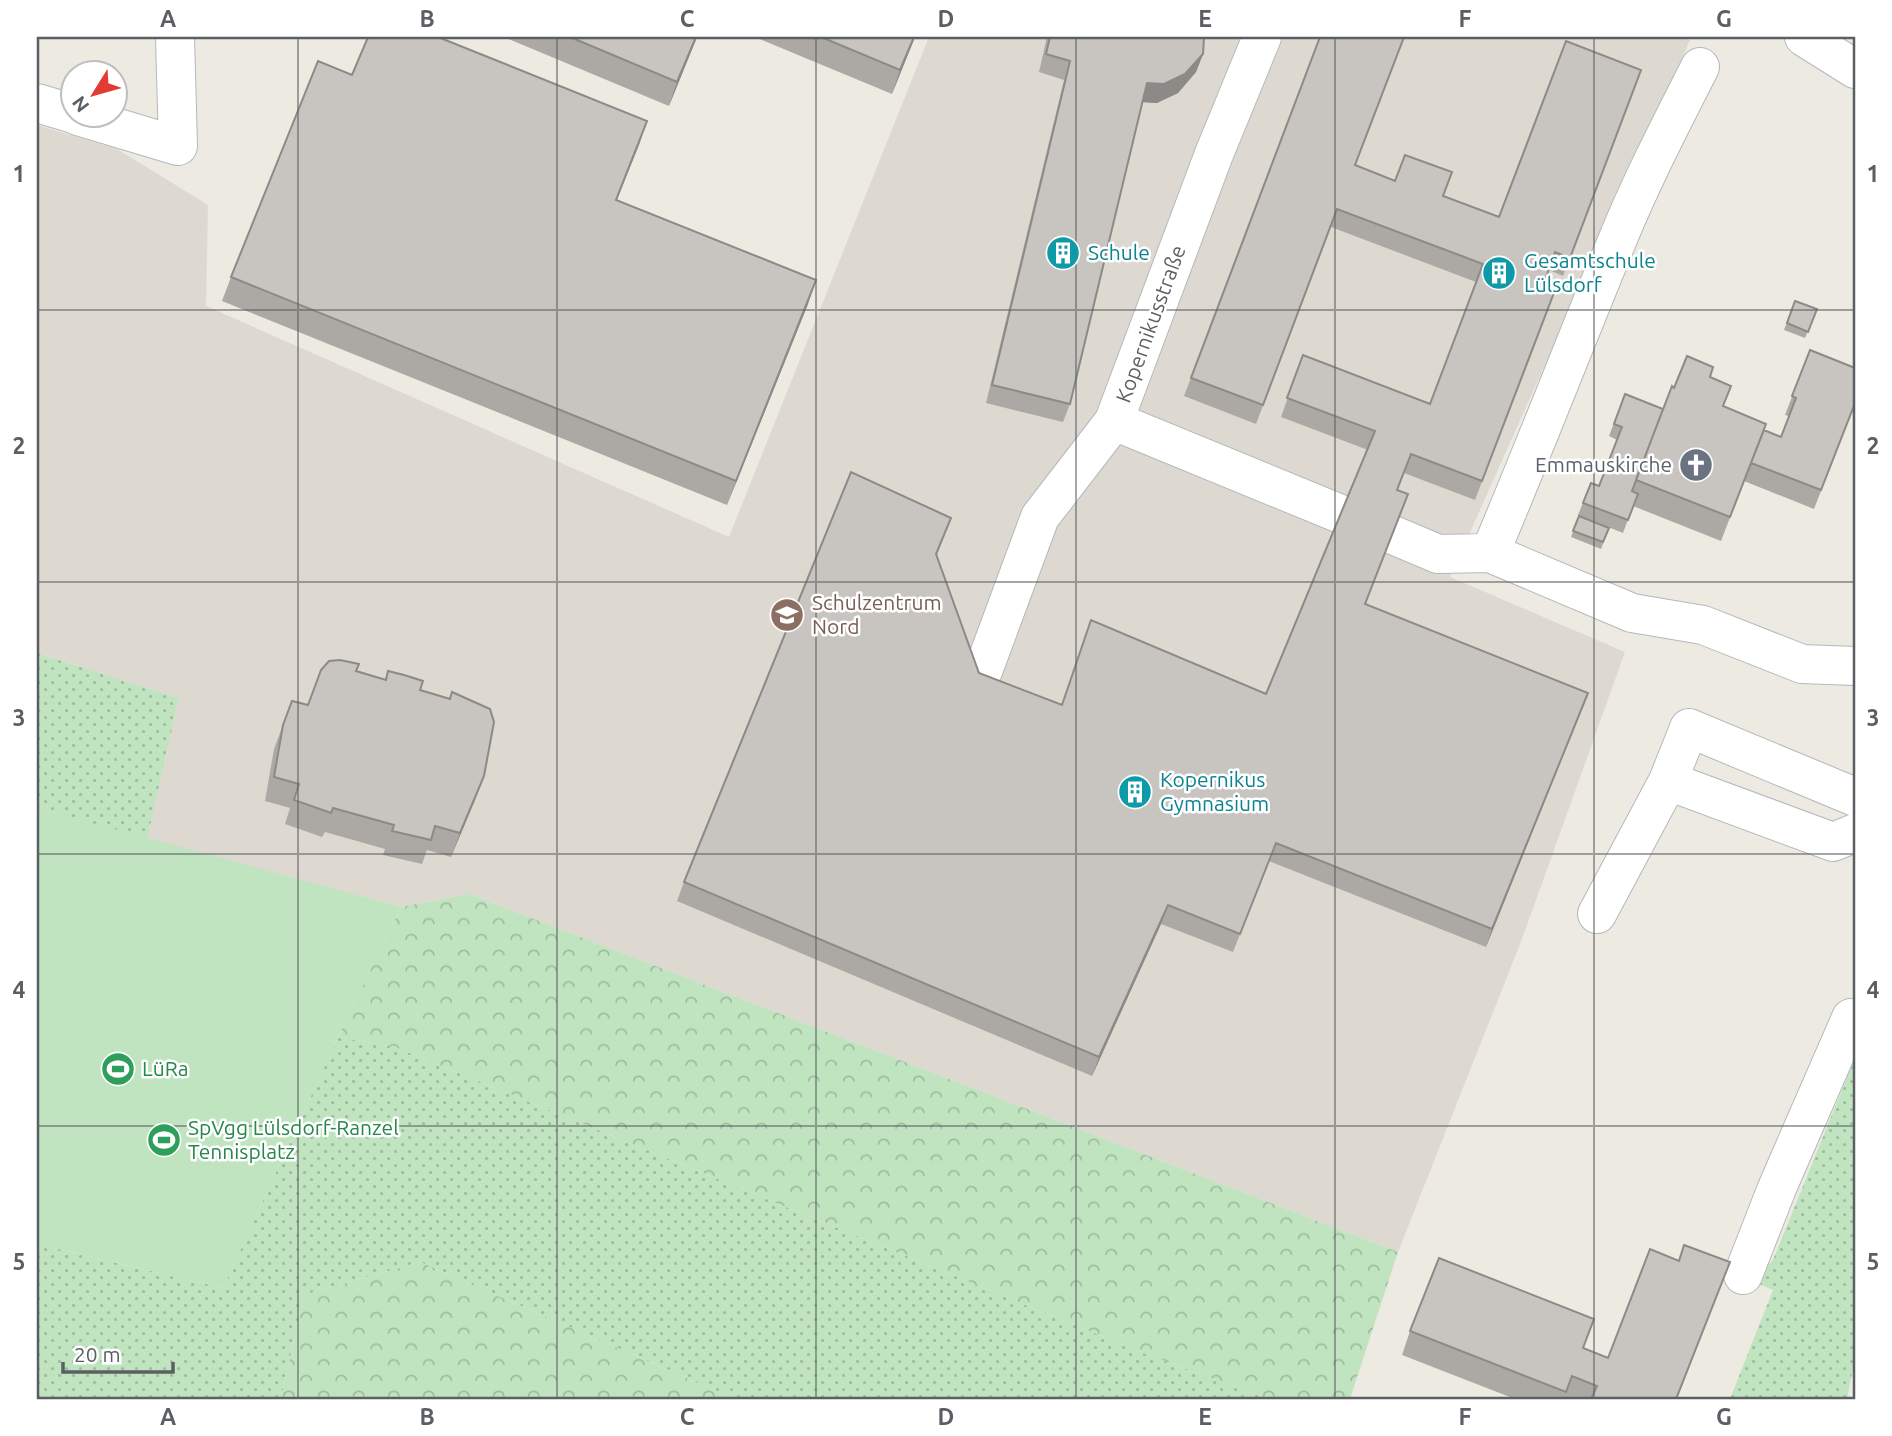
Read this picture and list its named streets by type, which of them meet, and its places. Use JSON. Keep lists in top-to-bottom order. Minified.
{"streets":{"street":["Kopernikusstraße"]},"places":{"building":["Schule","Gesamtschule Lülsdorf","Kopernikus Gymnasium"],"church":["Emmauskirche"],"school or university":["Schulzentrum Nord"],"sports":["LüRa","SpVgg Lülsdorf-Ranzel Tennisplatz"]},"scale_bar":"20 m","north":"bottom left","grid":{"columns":["A","B","C","D","E","F","G"],"rows":["1","2","3","4","5"]}}
